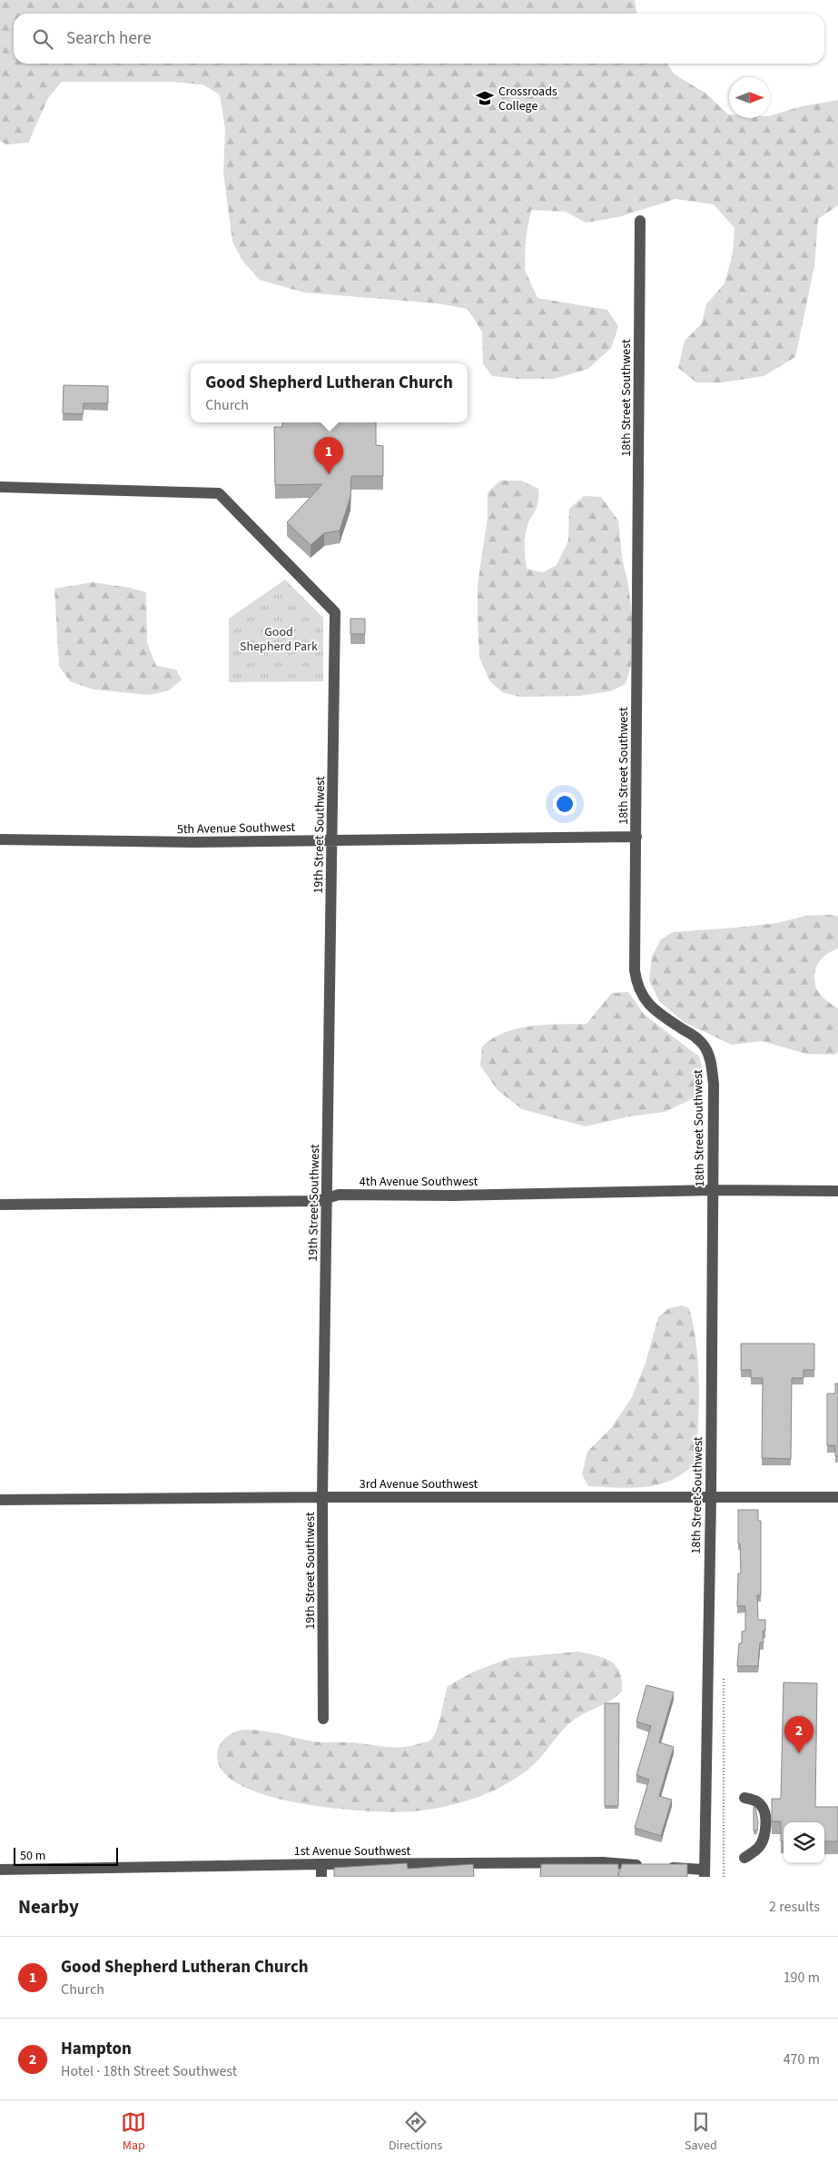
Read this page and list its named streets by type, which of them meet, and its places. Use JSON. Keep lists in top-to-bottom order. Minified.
{"streets":{"street":["18th Street Southwest","5th Avenue Southwest","19th Street Southwest","4th Avenue Southwest","3rd Avenue Southwest","1st Avenue Southwest"]},"crossings":[["18th Street Southwest","5th Avenue Southwest"],["18th Street Southwest","4th Avenue Southwest"],["18th Street Southwest","3rd Avenue Southwest"],["18th Street Southwest","1st Avenue Southwest"],["5th Avenue Southwest","19th Street Southwest"],["19th Street Southwest","4th Avenue Southwest"],["19th Street Southwest","3rd Avenue Southwest"]],"parks":["Good Shepherd Park"],"places":{"school or university":["Crossroads College"]},"scale_bar":"50 m","north":"right","page":{"search":"Search here","popup":["Good Shepherd Lutheran Church","Church"],"pins":["1","2"],"scale":"50 m","heading":["Nearby","2 results"],"list":[{"mark":"1","name":"Good Shepherd Lutheran Church","note":"Church","value":"190 m"},{"mark":"2","name":"Hampton","note":"Hotel · 18th Street Southwest","value":"470 m"}],"nav":["Map","Directions","Saved"]}}
